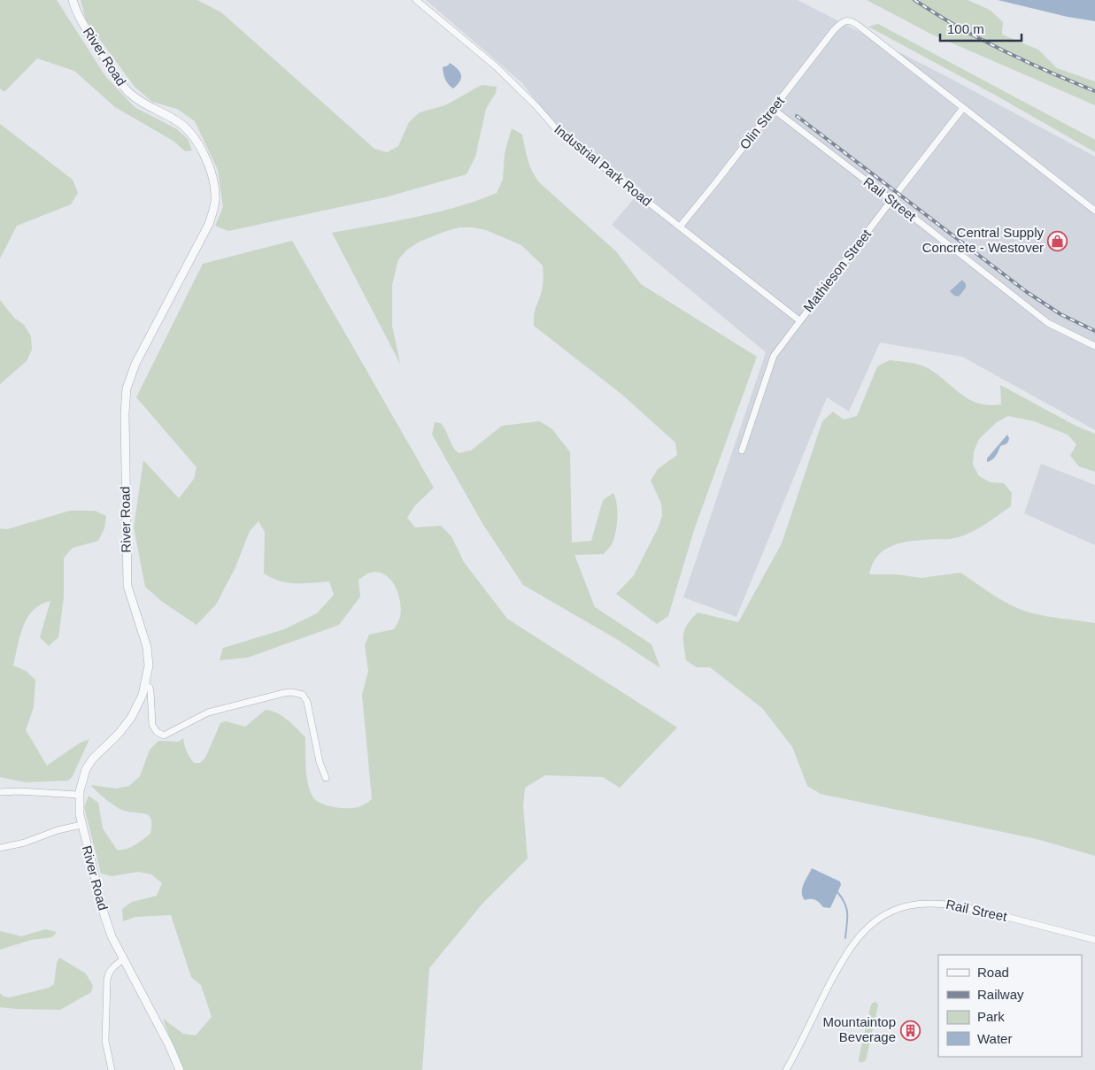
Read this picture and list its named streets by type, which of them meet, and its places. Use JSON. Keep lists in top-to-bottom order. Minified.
{"streets":{"street":["River Road","Olin Street","Industrial Park Road","Rail Street","Mathieson Street"]},"crossings":[["Olin Street","Industrial Park Road"],["Olin Street","Rail Street"],["Olin Street","Mathieson Street"],["Industrial Park Road","Mathieson Street"],["Rail Street","Mathieson Street"]],"places":{"shop":["Central Supply Concrete - Westover"],"building":["Mountaintop Beverage"]},"legend":["Road","Railway","Park","Water"],"scale_bar":"100 m"}
